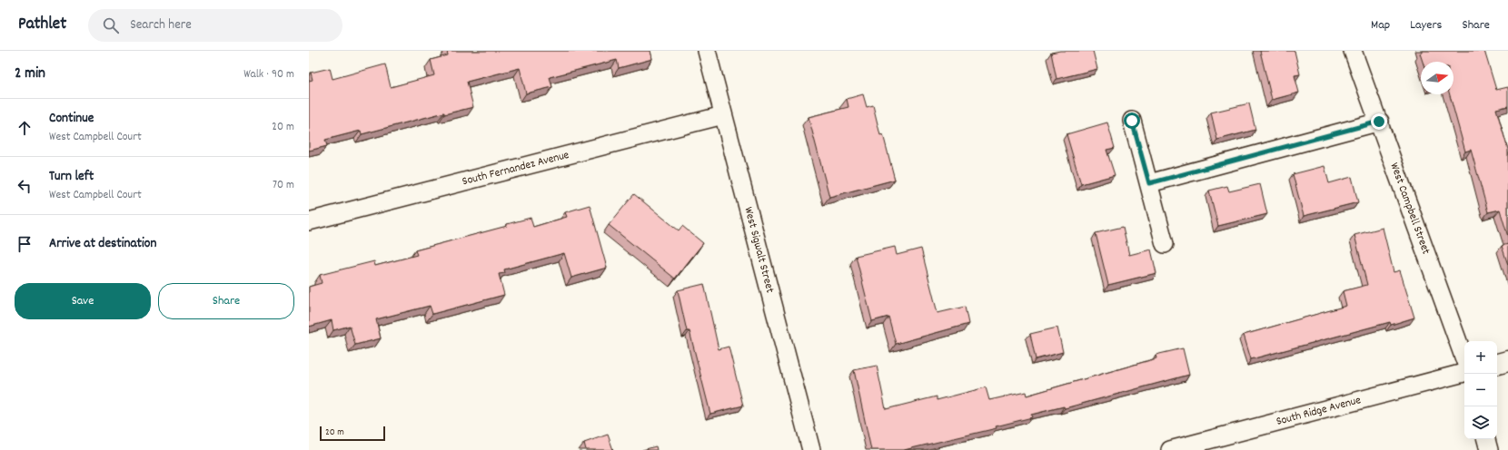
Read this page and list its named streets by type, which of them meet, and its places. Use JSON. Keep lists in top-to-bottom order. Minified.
{"streets":{"street":["South Fernandez Avenue","West Campbell Street","West Sigwalt Street","South Ridge Avenue"]},"crossings":[["South Fernandez Avenue","West Sigwalt Street"]],"scale_bar":"20 m","north":"right","page":{"header":"Pathlet","search":"Search here","nav":["Map","Layers","Share"],"heading":["2 min","Walk · 90 m"],"list":[["Continue","West Campbell Court","20 m"],["Turn left","West Campbell Court","70 m"],"Arrive at destination"],"buttons":["Save","Share"],"map_buttons":["+","−"],"scale":"20 m"}}
